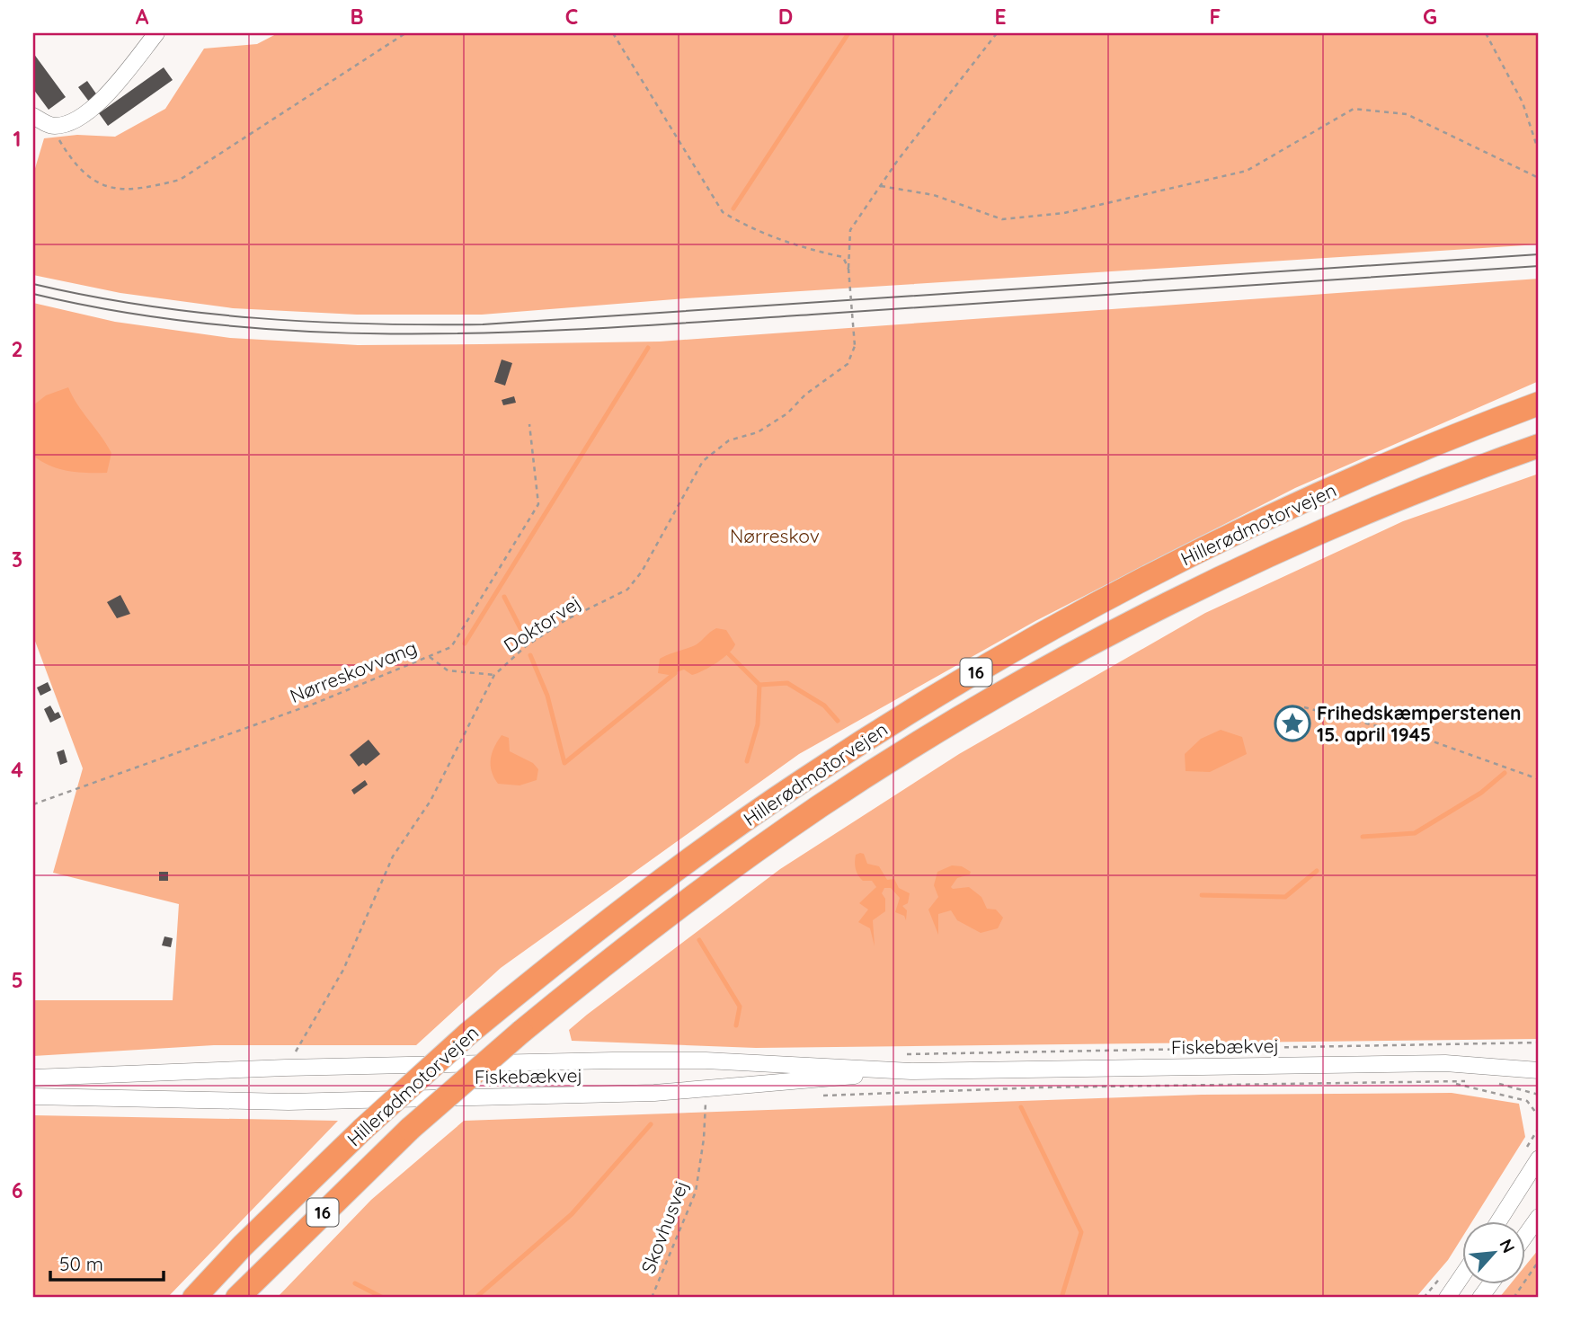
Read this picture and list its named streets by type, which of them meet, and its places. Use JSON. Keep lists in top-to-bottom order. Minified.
{"streets":{"highway":["Hillerødmotorvejen","16"],"street":["Fiskebækvej"],"path":["Doktorvej","Nørreskovvang","Skovhusvej"]},"crossings":[["Doktorvej","Fiskebækvej"],["Fiskebækvej","Skovhusvej"]],"parks":["Nørreskov"],"places":{"place":["Frihedskæmperstenen 15. april 1945"]},"scale_bar":"50 m","north":"top right","grid":{"columns":["A","B","C","D","E","F","G"],"rows":["1","2","3","4","5","6"]}}
